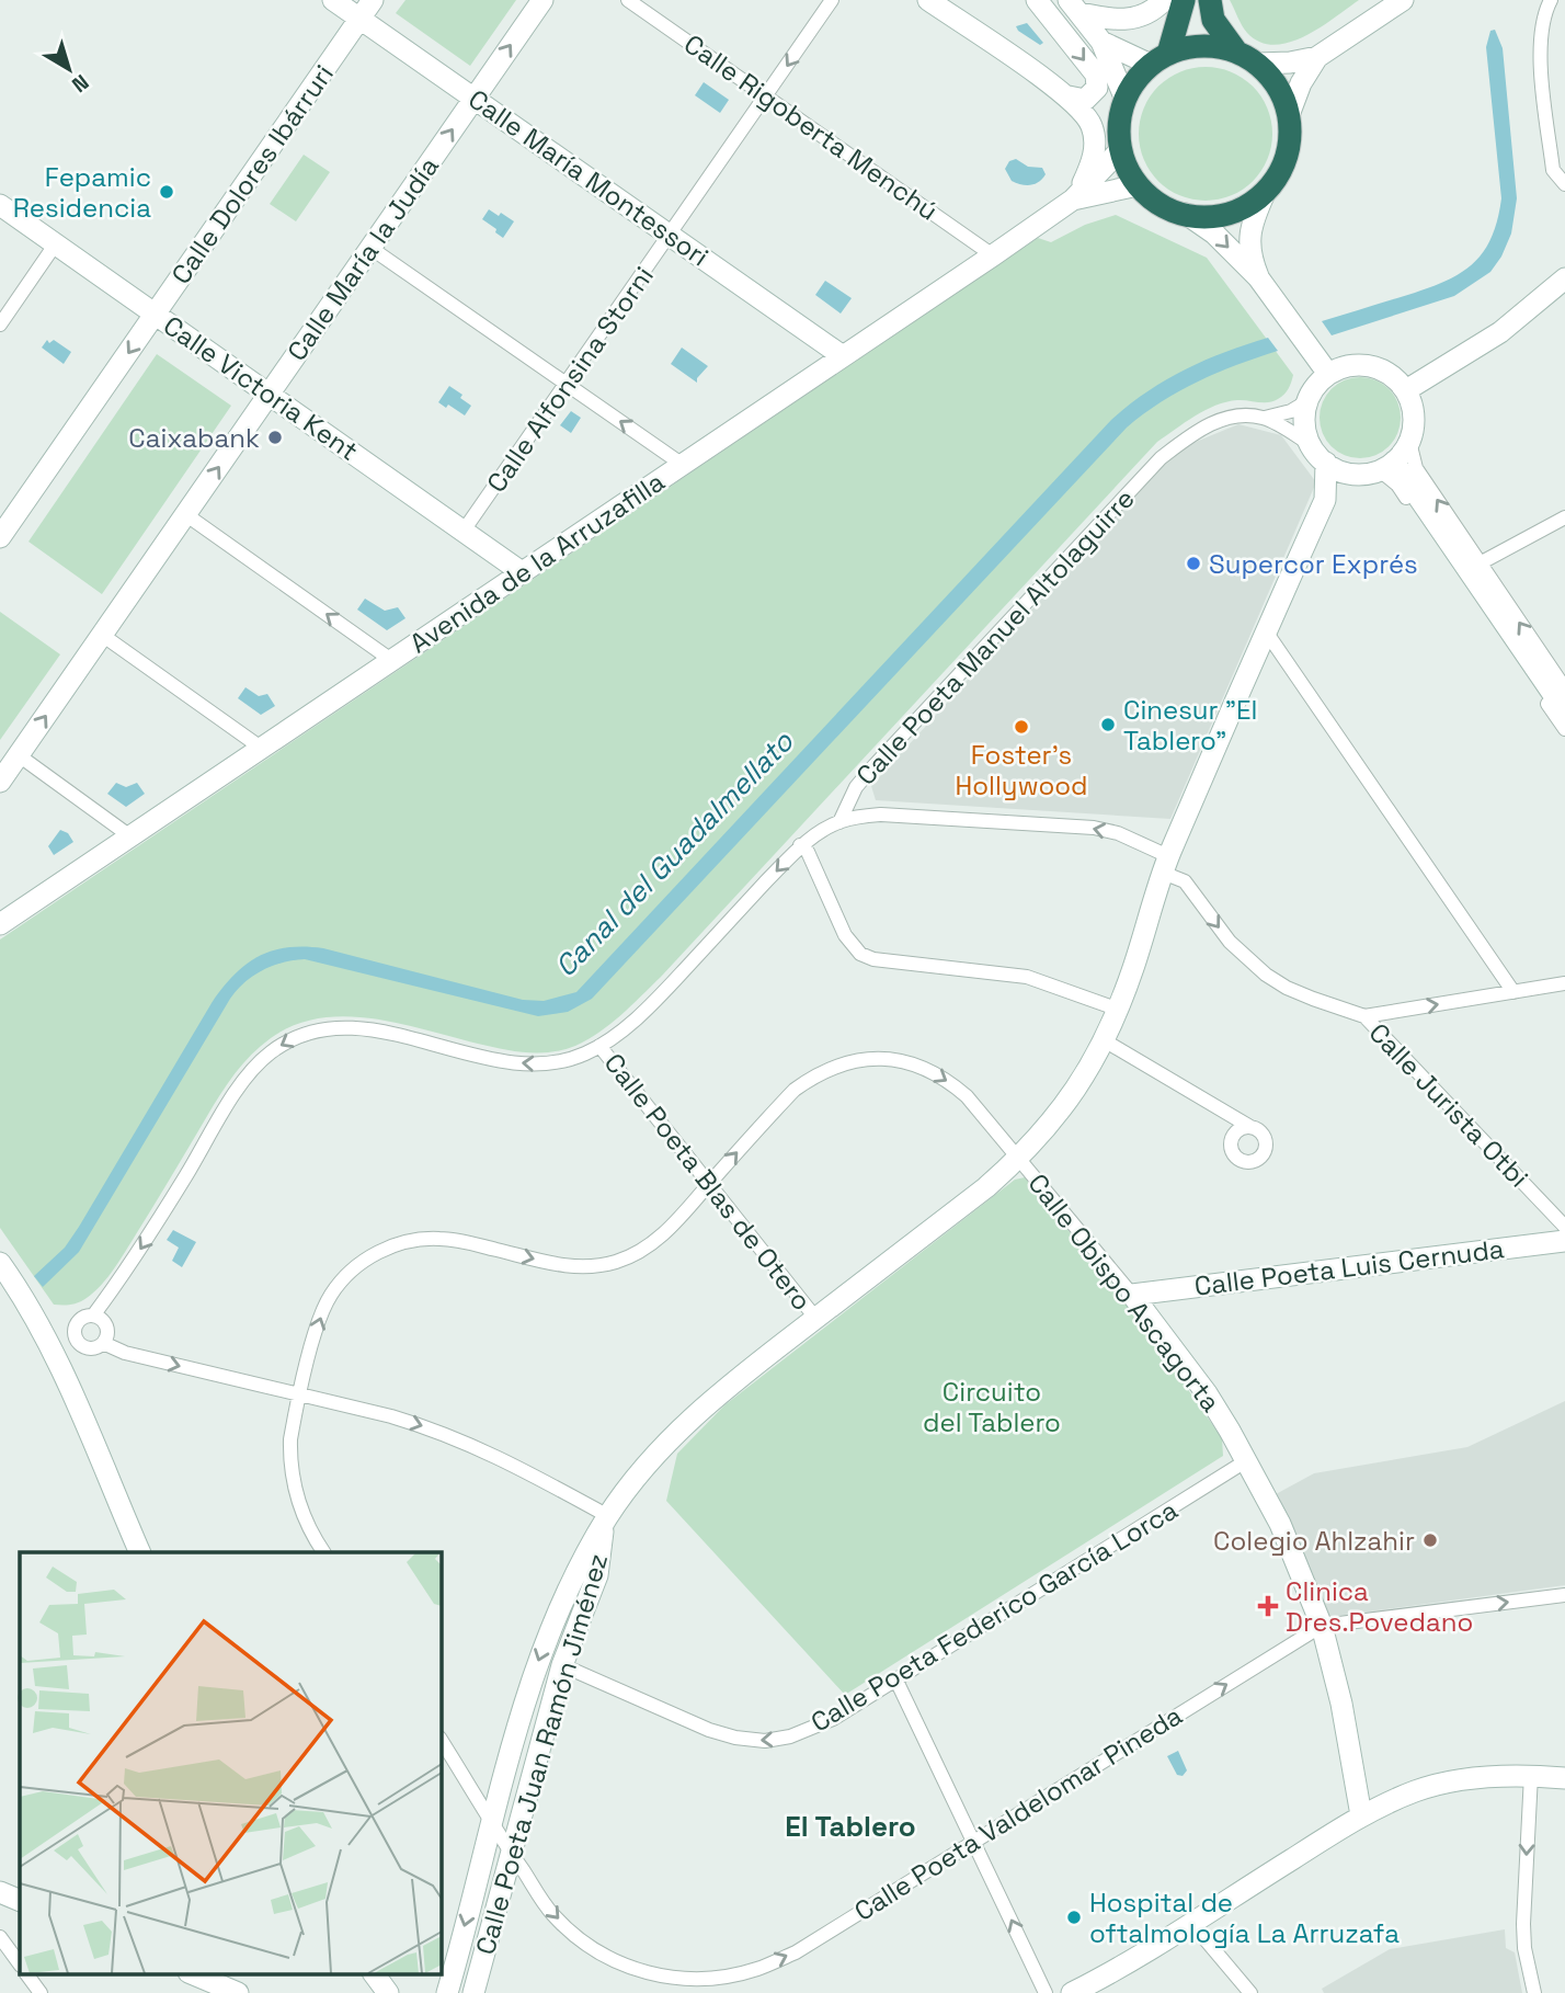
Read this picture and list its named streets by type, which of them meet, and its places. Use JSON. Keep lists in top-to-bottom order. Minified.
{"streets":{"main road":["Calle Dolores Ibárruri","Calle María Montessori","Calle María la Judía","Calle Victoria Kent","Avenida de la Arruzafilla","Calle Poeta Luis Cernuda","Calle Obispo Ascagorta","Calle Poeta Juan Ramón Jiménez"],"street":["Calle Rigoberta Menchú","Calle Alfonsina Storni","Calle Poeta Manuel Altolaguirre","Calle Jurista Otbi","Calle Poeta Blas de Otero","Calle Poeta Federico García Lorca","Calle Poeta Valdelomar Pineda"]},"crossings":[["Calle Rigoberta Menchú","Calle Alfonsina Storni"],["Calle Rigoberta Menchú","Avenida de la Arruzafilla"],["Calle Dolores Ibárruri","Calle María Montessori"],["Calle Dolores Ibárruri","Calle Victoria Kent"],["Calle María Montessori","Calle María la Judía"],["Calle María Montessori","Calle Alfonsina Storni"],["Calle María Montessori","Avenida de la Arruzafilla"],["Calle María la Judía","Calle Victoria Kent"],["Calle Alfonsina Storni","Calle Victoria Kent"],["Calle Victoria Kent","Avenida de la Arruzafilla"],["Calle Poeta Blas de Otero","Calle Obispo Ascagorta"],["Calle Poeta Luis Cernuda","Calle Obispo Ascagorta"],["Calle Obispo Ascagorta","Calle Poeta Federico García Lorca"],["Calle Obispo Ascagorta","Calle Poeta Valdelomar Pineda"],["Calle Poeta Federico García Lorca","Calle Poeta Juan Ramón Jiménez"],["Calle Poeta Juan Ramón Jiménez","Calle Poeta Valdelomar Pineda"]],"one_way":["Calle Dolores Ibárruri","Calle María la Judía","Calle Obispo Ascagorta","Calle Poeta Federico García Lorca","Calle Poeta Valdelomar Pineda"],"districts":["El Tablero"],"water":["Canal del Guadalmellato"],"parks":["Circuito del Tablero"],"places":{"other":["Fepamic Residencia","Caixabank","Supercor Exprés","Cinesur \"El Tablero\"","Foster's Hollywood","Colegio Ahlzahir","Hospital de oftalmología La Arruzafa"],"health":["Clinica Dres.Povedano"]},"north":"bottom right"}
